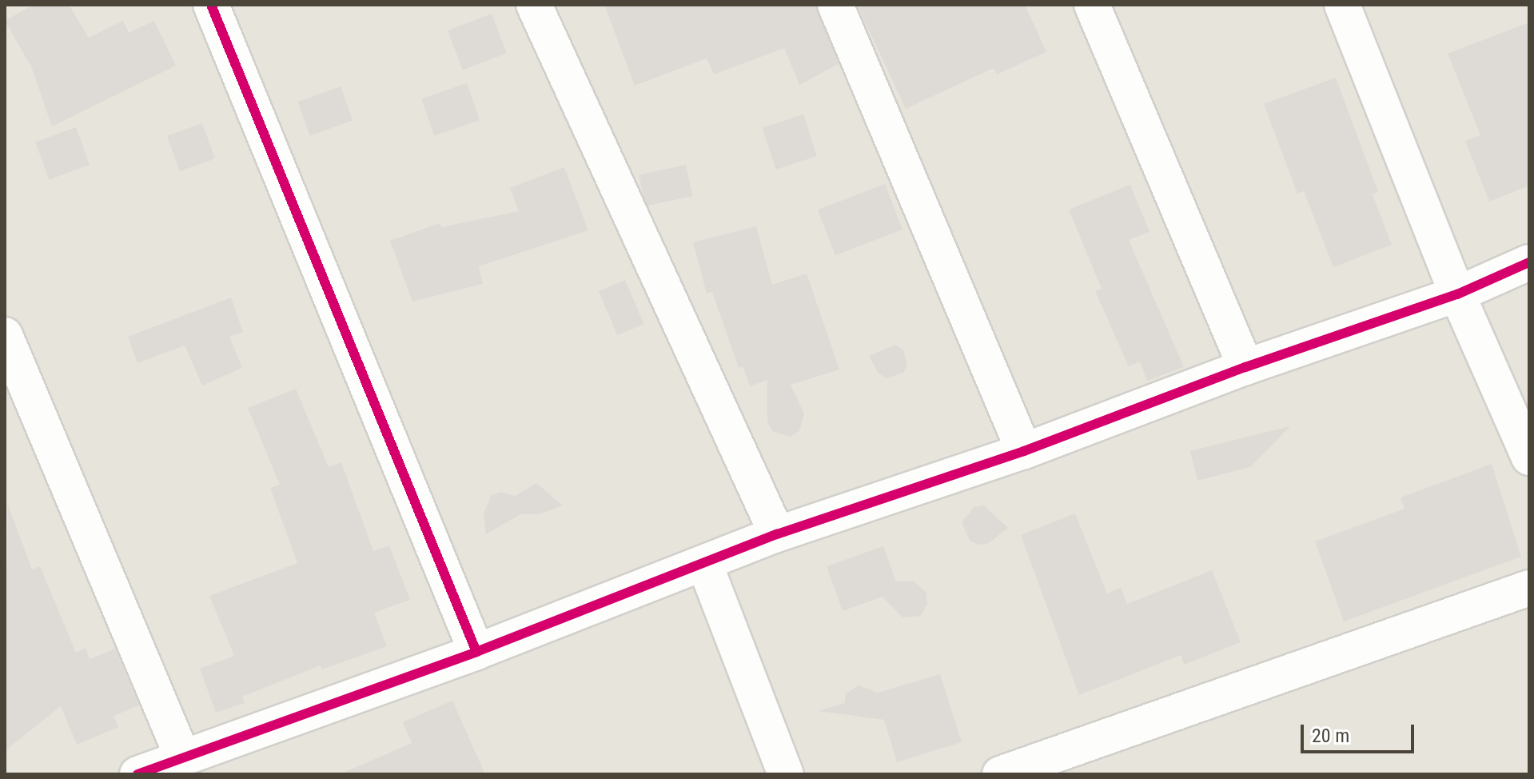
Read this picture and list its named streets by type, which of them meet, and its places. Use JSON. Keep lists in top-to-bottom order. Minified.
{"scale_bar":"20 m"}
